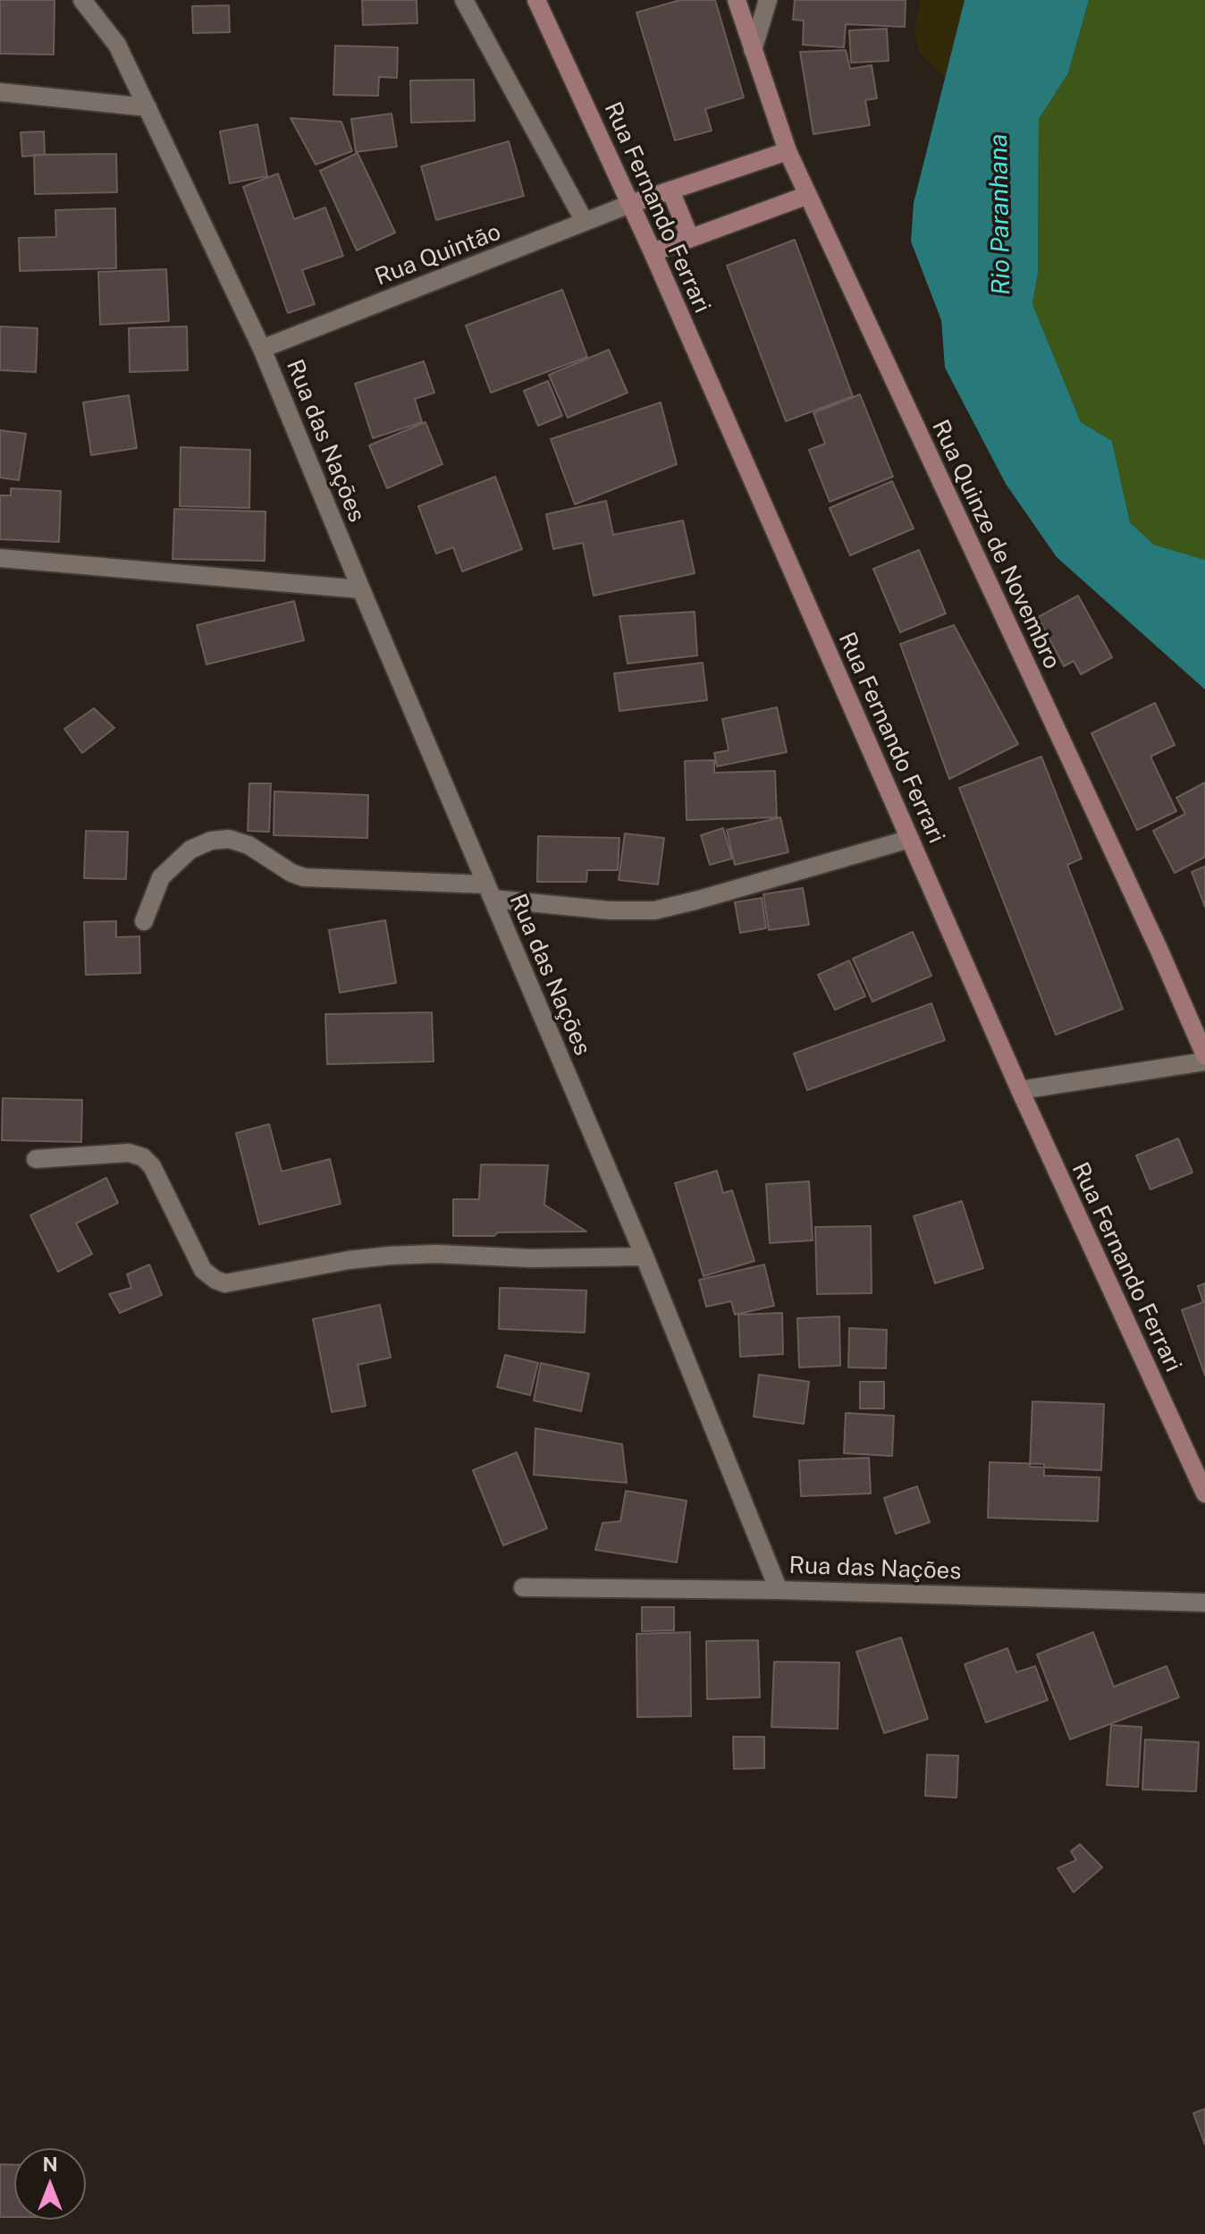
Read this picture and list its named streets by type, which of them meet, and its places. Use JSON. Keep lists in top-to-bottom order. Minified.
{"streets":{"main road":["Rua Fernando Ferrari","Rua Quinze de Novembro"],"street":["Rua Quintão","Rua das Nações"]},"crossings":[["Rua Fernando Ferrari","Rua Quintão"],["Rua Quintão","Rua das Nações"]],"water":["Rio Paranhana"],"north":"top"}
